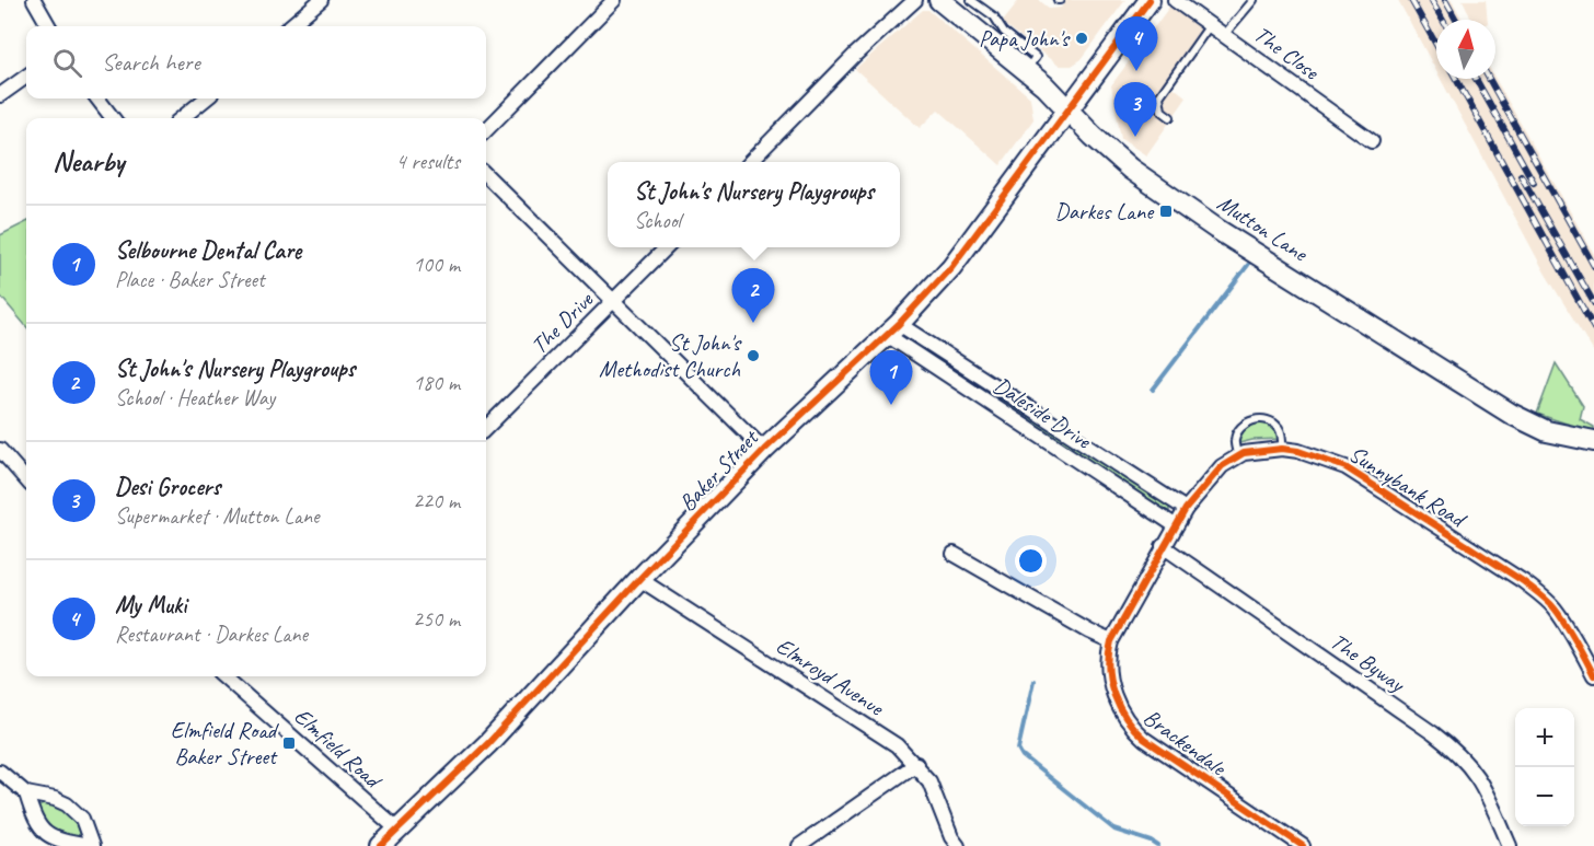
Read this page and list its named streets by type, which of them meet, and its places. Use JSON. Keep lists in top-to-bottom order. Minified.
{"streets":{"street":["The Close","Mutton Lane","The Drive","Daleside Drive","Baker Street","Sunnybank Road","The Byway","Elmroyd Avenue","Brackendale","Elmfield Road"]},"crossings":[["Mutton Lane","Baker Street"],["Daleside Drive","Baker Street"],["Daleside Drive","Brackendale"],["Baker Street","Elmroyd Avenue"],["Baker Street","Elmfield Road"],["The Byway","Brackendale"]],"places":{"other":["Papa John's","St John's Methodist Church"],"transit":["Darkes Lane","Elmfield Road Baker Street"]},"north":"top","page":{"pins":["4","3","2","1"],"search":"Search here","heading":["Nearby","4 results"],"popup":["St John's Nursery Playgroups","School"],"list":[{"mark":"1","name":"Selbourne Dental Care","note":"Place · Baker Street","value":"100 m"},{"mark":"2","name":"St John's Nursery Playgroups","note":"School · Heather Way","value":"180 m"},{"mark":"3","name":"Desi Grocers","note":"Supermarket · Mutton Lane","value":"220 m"},{"mark":"4","name":"My Muki","note":"Restaurant · Darkes Lane","value":"250 m"}],"map_buttons":["+","−"]}}
